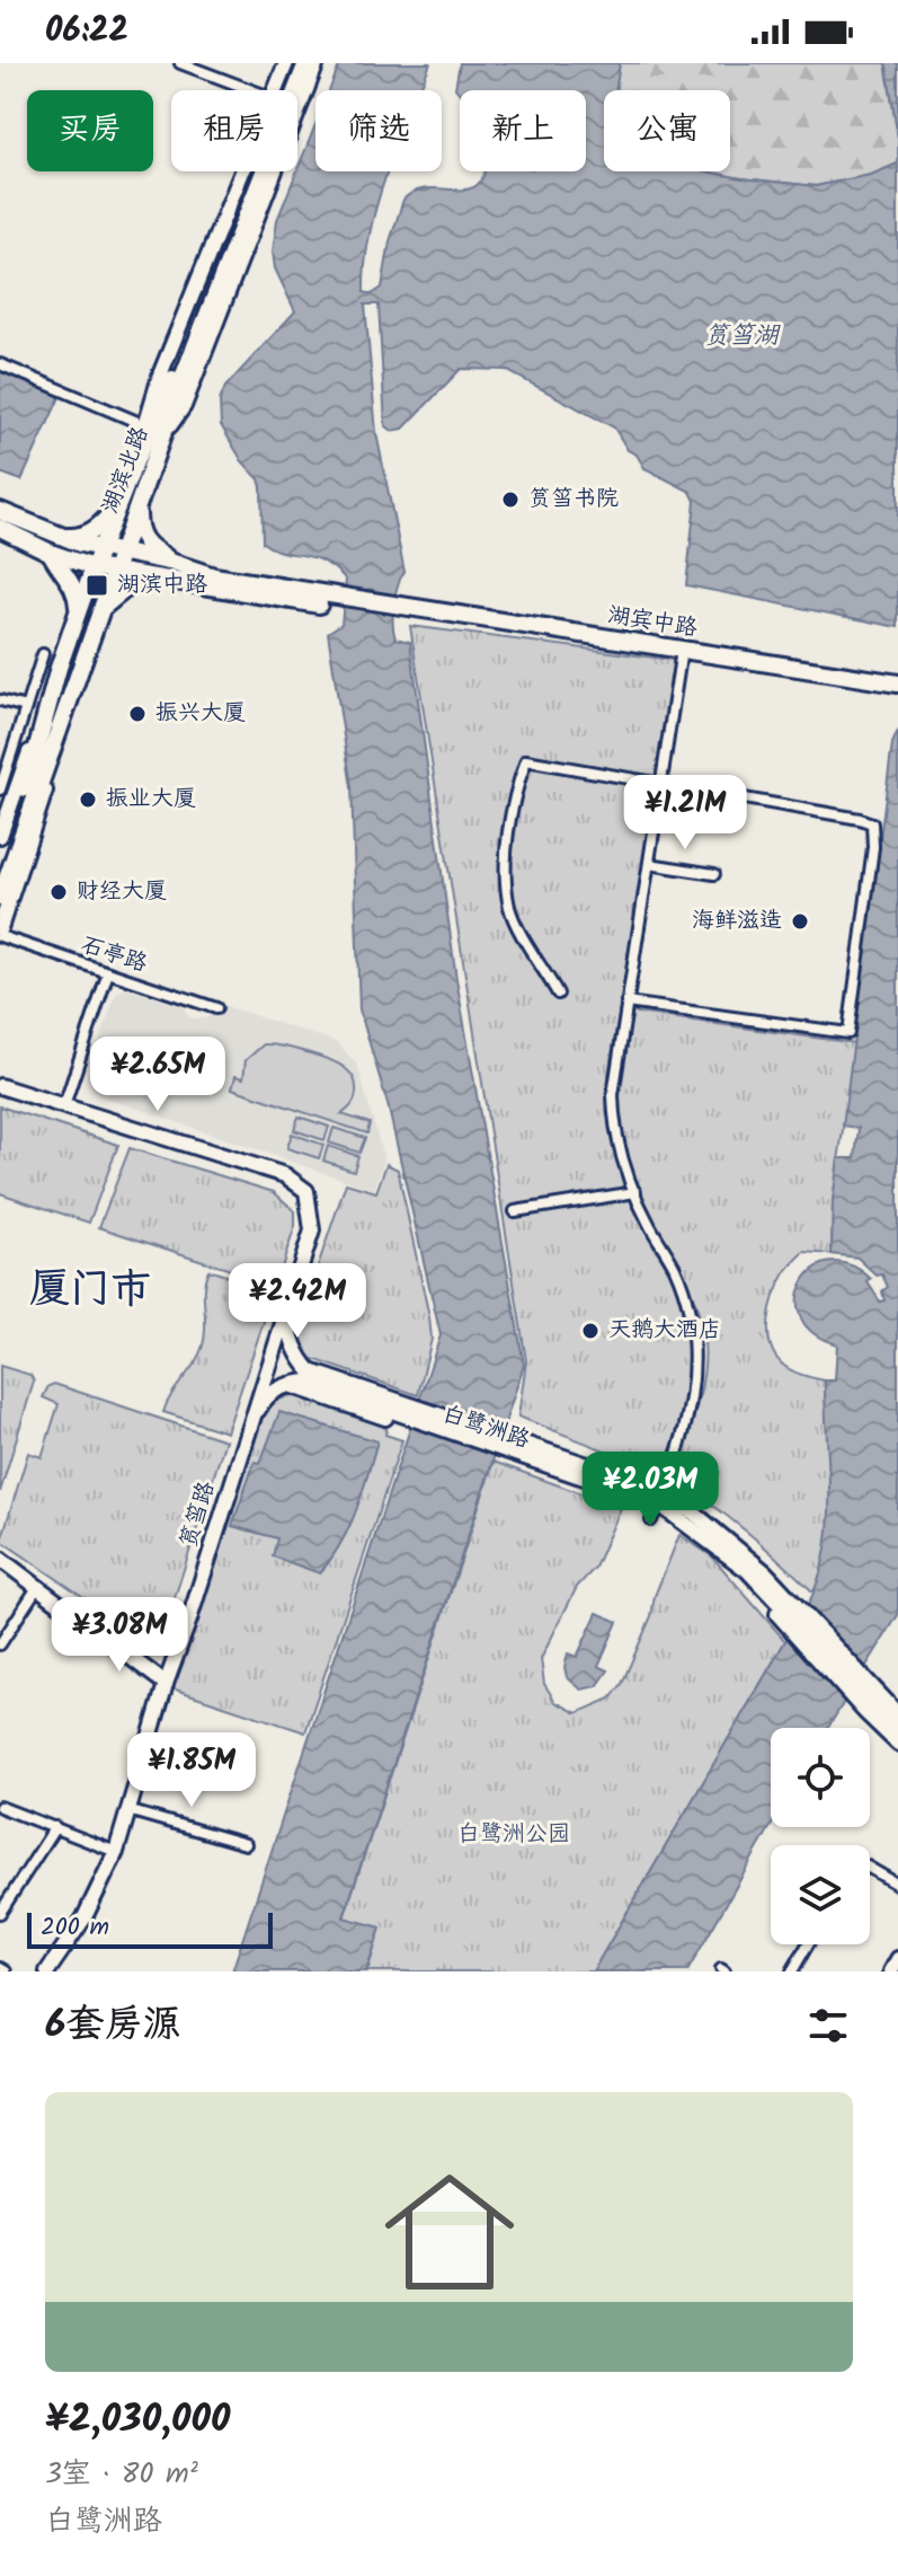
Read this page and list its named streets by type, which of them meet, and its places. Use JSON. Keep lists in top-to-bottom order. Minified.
{"streets":{"main road":["湖滨北路","湖宾中路","白鹭洲路","筼筜路"],"street":["石亭路"]},"crossings":[["白鹭洲路","筼筜路"]],"districts":["厦门市"],"water":["筼筜湖"],"parks":["白鹭洲公园"],"places":{"other":["筼筜书院","振兴大厦","振业大厦","财经大厦","海鲜滋造","天鹅大酒店"],"transit":["湖滨中路"]},"scale_bar":"200 m","page":{"status":"06:22","chip":["买房","租房","筛选","新上","公寓"],"price":["¥1.21M","¥2.65M","¥2.42M","¥2.03M","¥3.08M","¥1.85M"],"scale":"200 m","heading":"6套房源","list":[{"name":"¥2,030,000","note":"3室 · 80 m² · 白鹭洲路"}]}}
